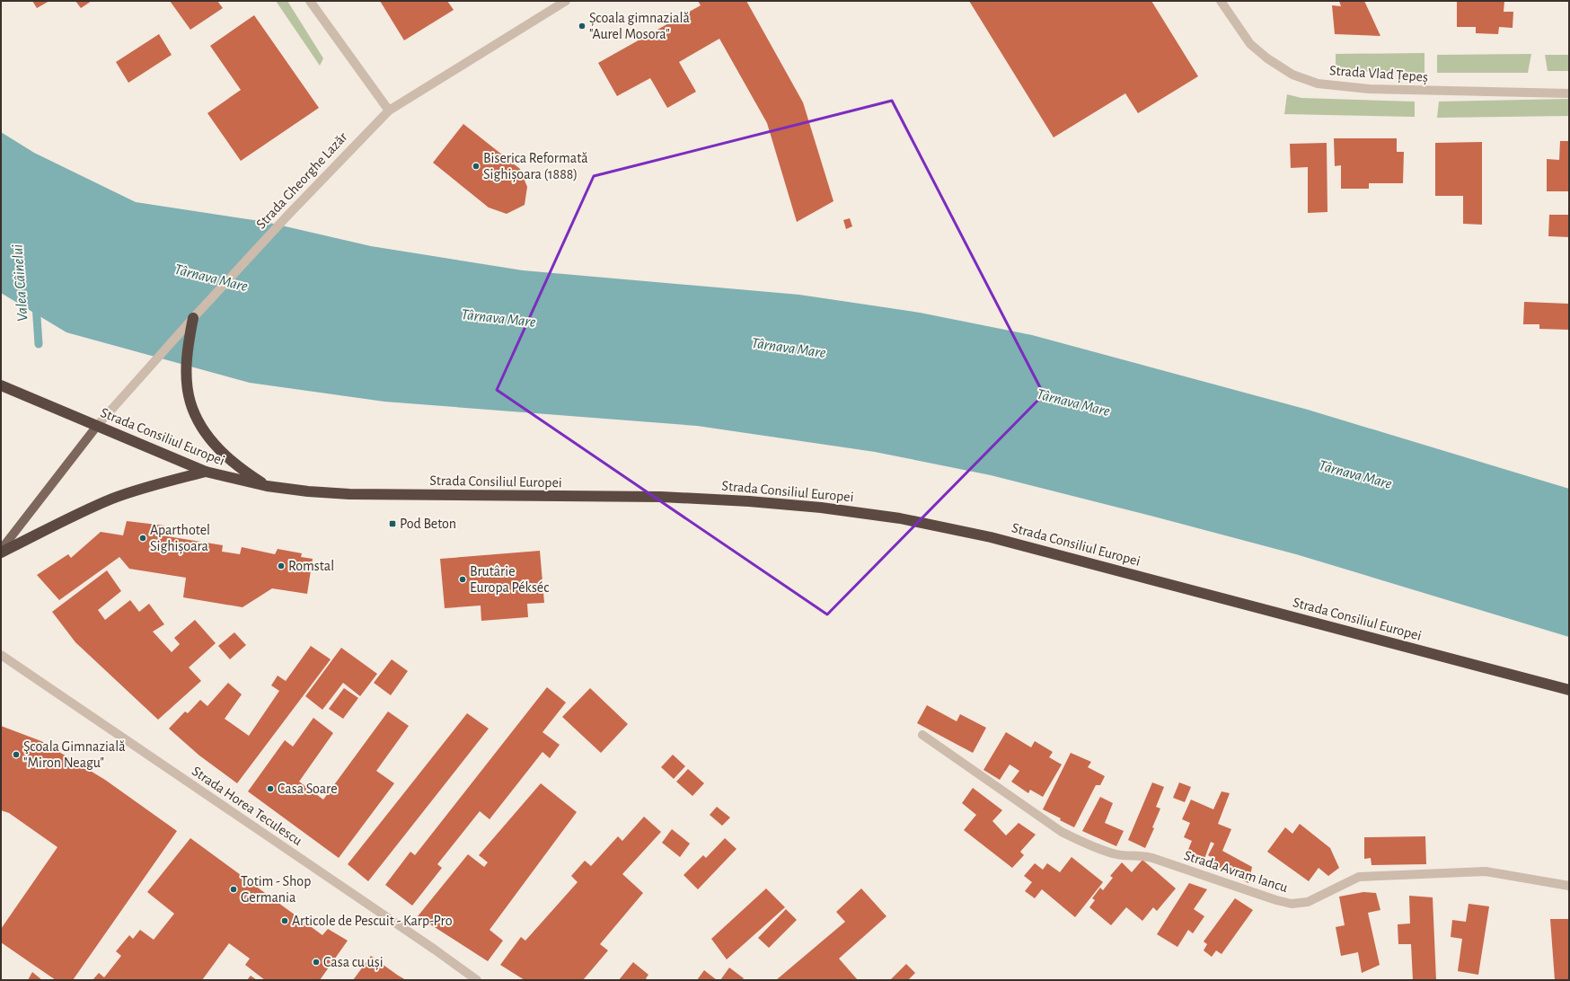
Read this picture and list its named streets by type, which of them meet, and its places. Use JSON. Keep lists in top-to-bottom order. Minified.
{"streets":{"highway":["Strada Consiliul Europei"],"street":["Strada Vlad Țepeș","Strada Gheorghe Lazăr","Strada Horea Teculescu","Strada Avram Iancu"]},"crossings":[["Strada Gheorghe Lazăr","Strada Consiliul Europei"]],"water":["Târnava Mare","Valea Câinelui"],"places":{"other":["Școala gimnazială \"Aurel Mosora\"","Biserica Reformată Sighișoara (1888)","Aparthotel Sighișoara","Romstal","Brutârie Europa Pékséc","Şcoala Gimnazială \"Miron Neagu\"","Casa Soare","Totim - Shop Germania","Articole de Pescuit - Karp-Pro","Casa cu uși"],"transit":["Pod Beton"]}}
